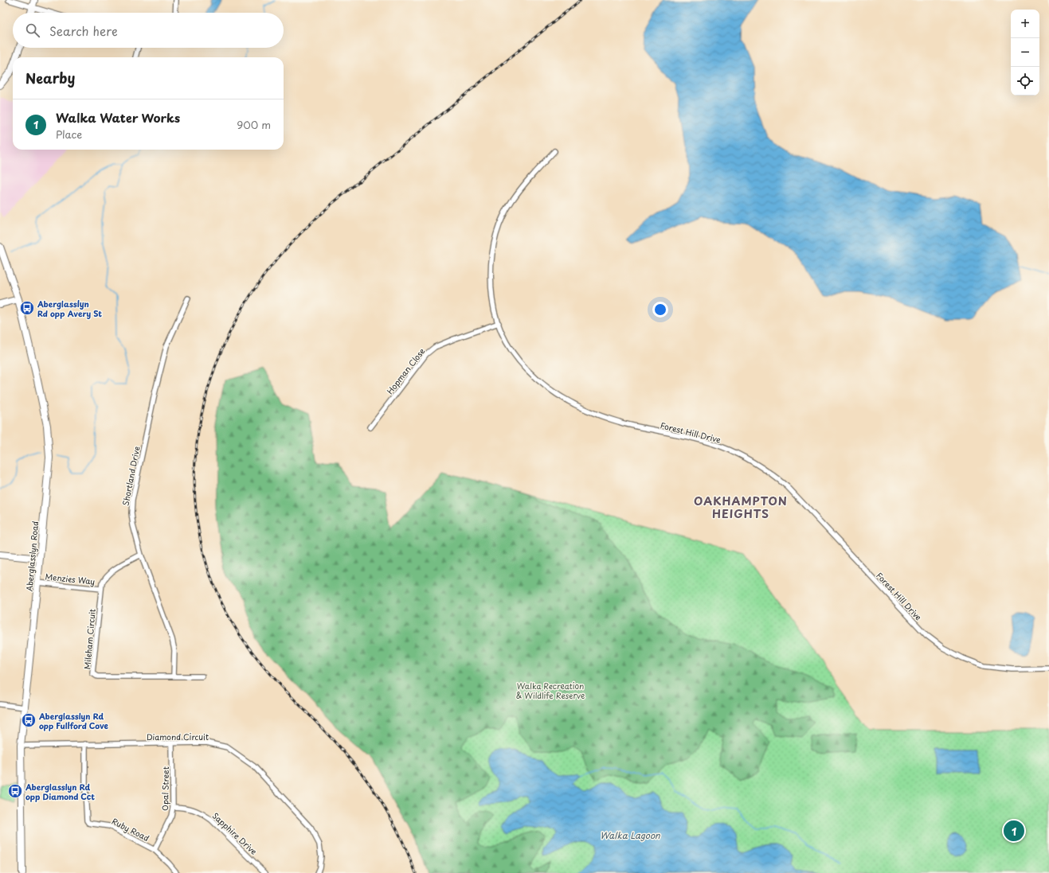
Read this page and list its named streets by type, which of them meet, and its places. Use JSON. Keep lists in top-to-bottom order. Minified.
{"streets":{"main road":["Aberglasslyn Road"],"street":["Hopman Close","Forest Hill Drive","Shortland Drive","Menzies Way","Mileham Circuit","Diamond Circuit","Opal Street","Ruby Road","Sapphire Drive"]},"crossings":[["Hopman Close","Forest Hill Drive"],["Shortland Drive","Mileham Circuit"],["Aberglasslyn Road","Menzies Way"],["Aberglasslyn Road","Diamond Circuit"],["Menzies Way","Mileham Circuit"],["Diamond Circuit","Opal Street"],["Diamond Circuit","Ruby Road"],["Opal Street","Ruby Road"],["Opal Street","Sapphire Drive"]],"districts":["OAKHAMPTON HEIGHTS"],"water":["Walka Lagoon"],"parks":["Walka Recreation & Wildlife Reserve"],"places":{"bus stop":["Aberglasslyn Rd opp Avery St","Aberglasslyn Rd opp Fullford Cove","Aberglasslyn Rd opp Diamond Cct"]},"page":{"map_buttons":["+","−"],"search":"Search here","heading":"Nearby","list":[{"mark":"1","name":"Walka Water Works","note":"Place","value":"900 m"}],"pins":"1"}}
